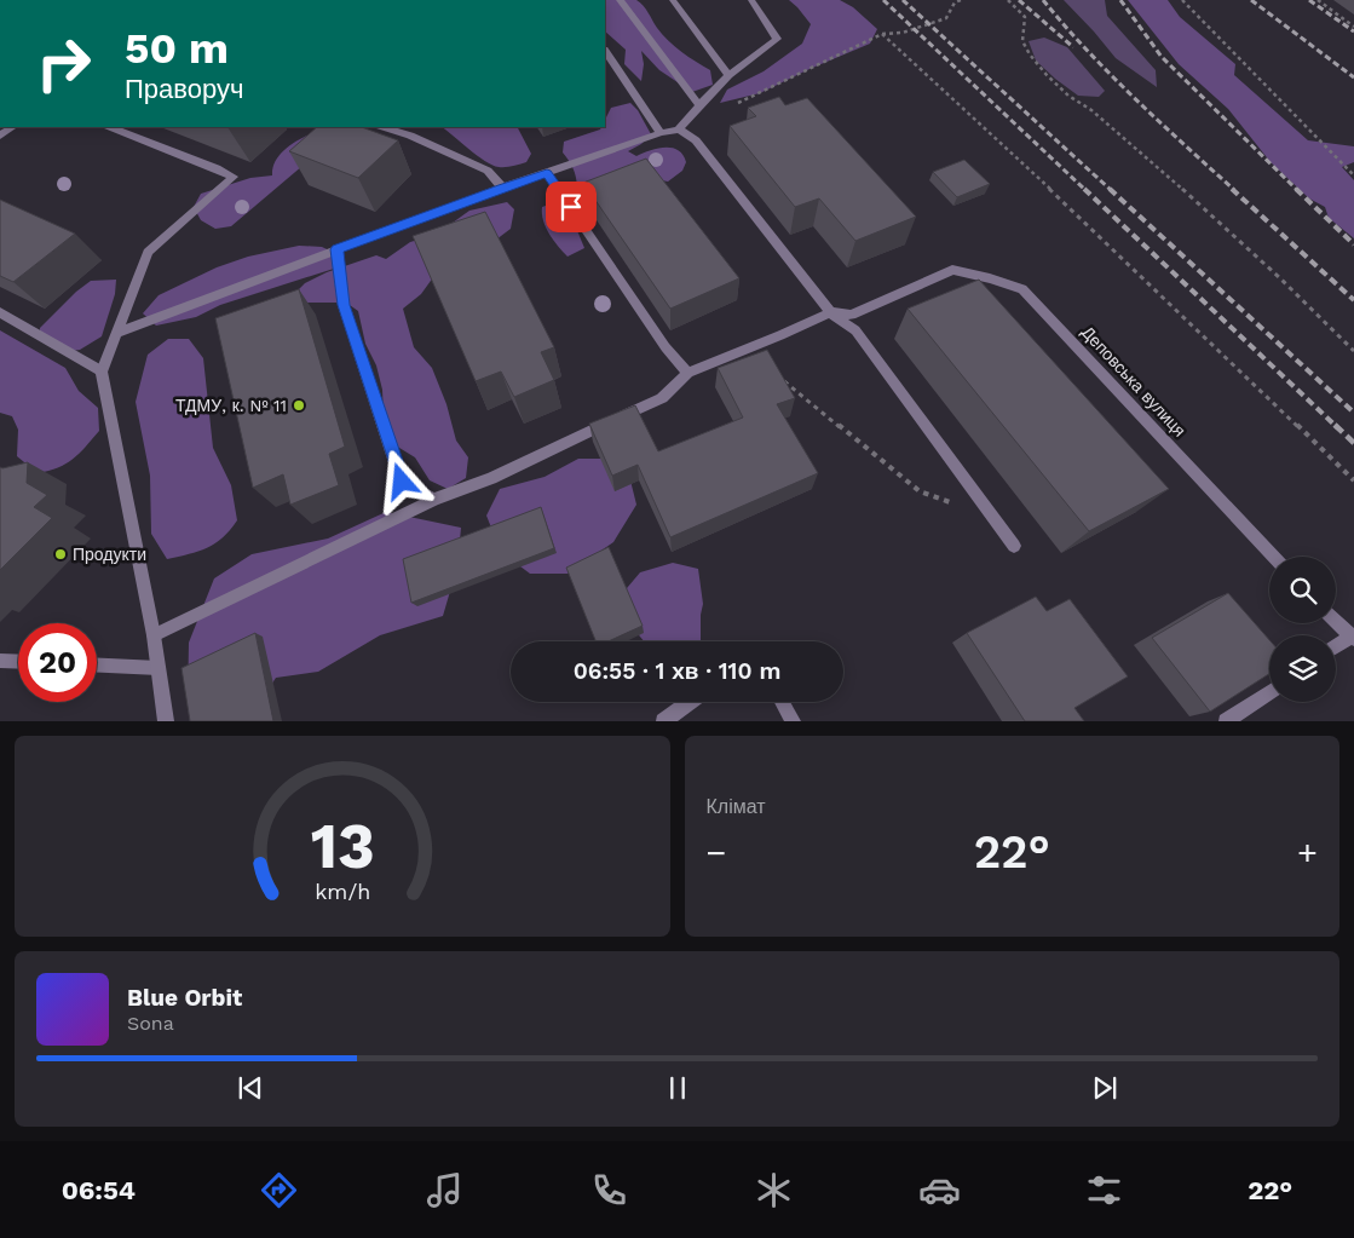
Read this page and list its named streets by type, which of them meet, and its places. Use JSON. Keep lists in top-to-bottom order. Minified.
{"streets":{"street":["Деповська вулиця"]},"places":["ТДМУ, к. № 11","Продукти"],"page":{"turn":["50 m","Праворуч"],"limit":"20","trip":"06:55 · 1 хв · 110 m","tile":"Клімат","heat":["−","22°","+"],"song":["Blue Orbit","Sona"],"tabs":["06:54","22°"],"gauge":["13","km/h"]}}
